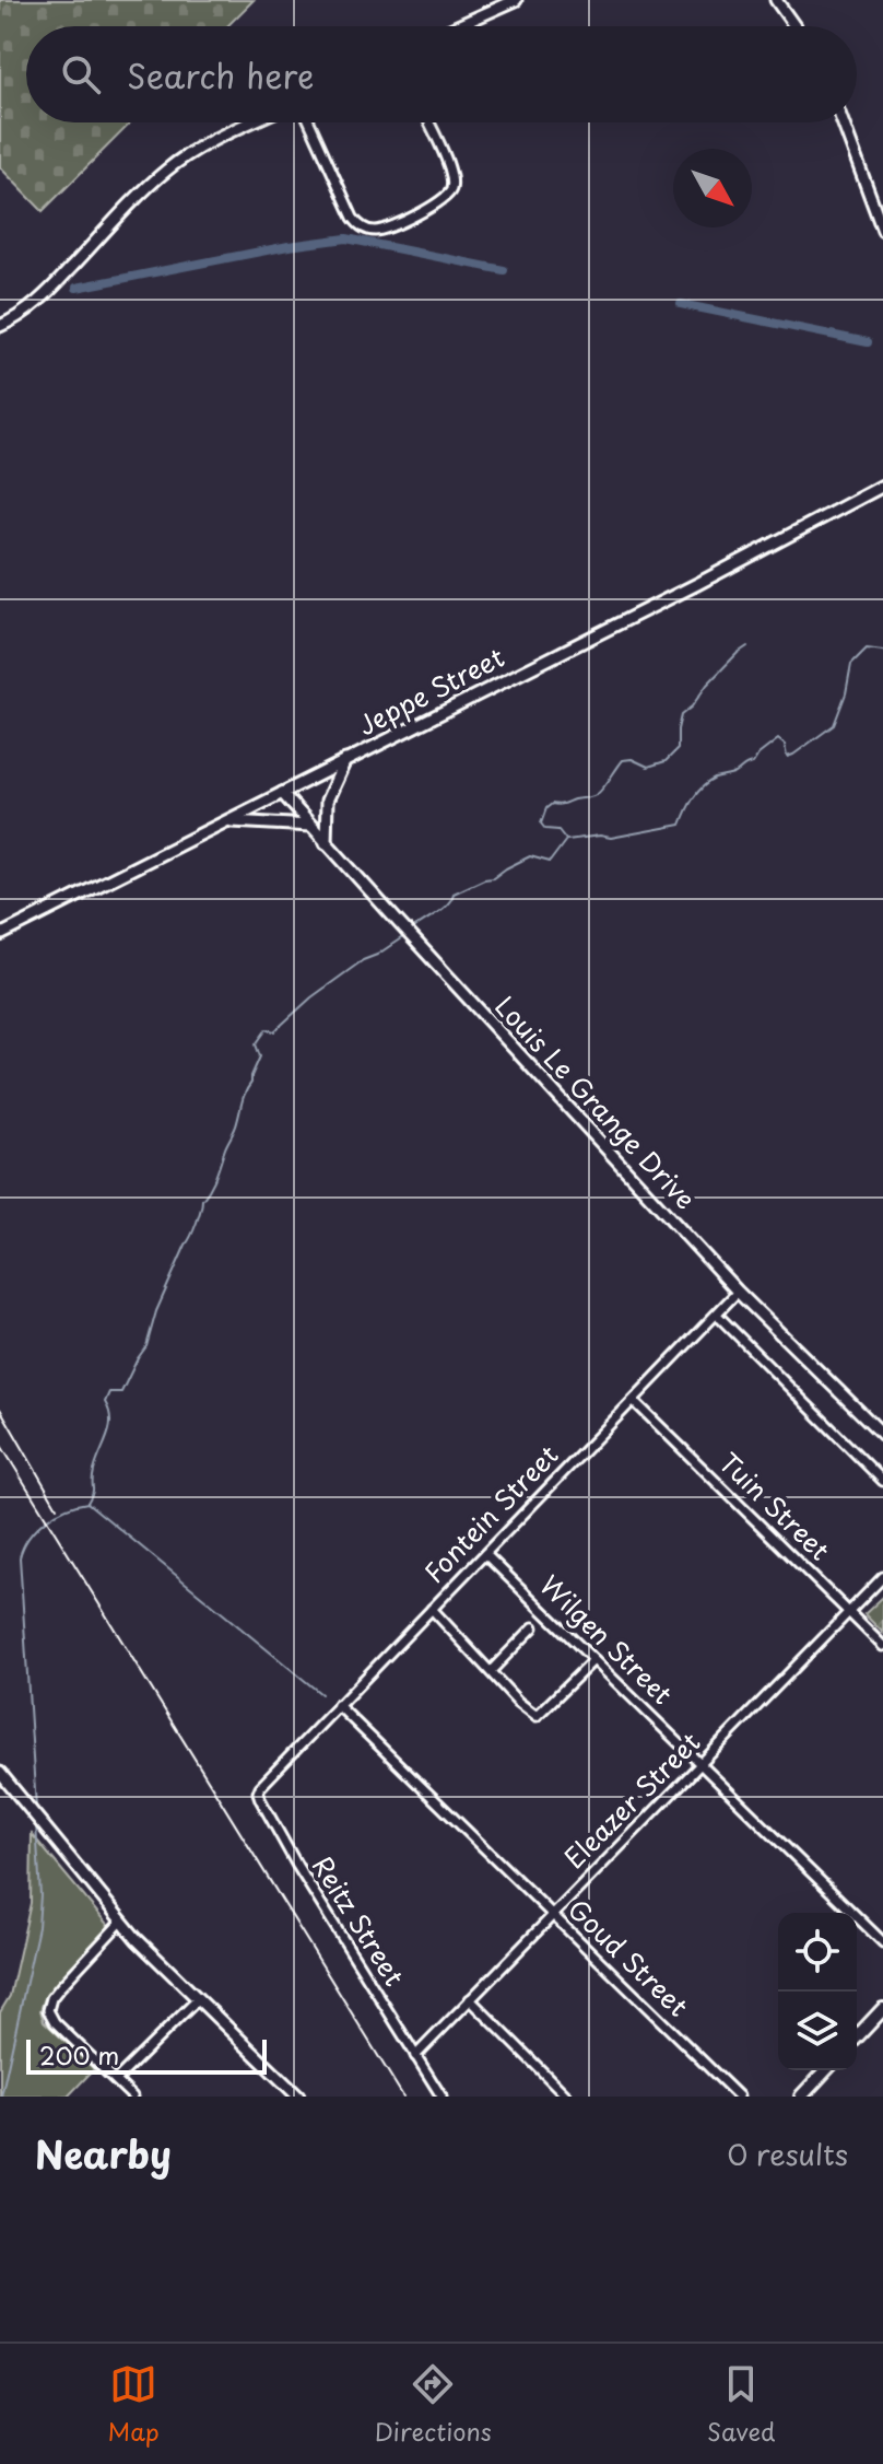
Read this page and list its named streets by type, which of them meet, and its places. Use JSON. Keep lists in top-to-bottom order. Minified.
{"streets":{"street":["Jeppe Street","Louis Le Grange Drive","Tuin Street","Fontein Street","Wilgen Street","Eleazer Street","Reitz Street","Goud Street"]},"crossings":[["Jeppe Street","Louis Le Grange Drive"],["Louis Le Grange Drive","Fontein Street"],["Tuin Street","Fontein Street"],["Tuin Street","Eleazer Street"],["Fontein Street","Wilgen Street"],["Fontein Street","Reitz Street"],["Fontein Street","Goud Street"],["Wilgen Street","Eleazer Street"],["Eleazer Street","Reitz Street"],["Eleazer Street","Goud Street"]],"scale_bar":"200 m","north":"bottom right","page":{"search":"Search here","scale":"200 m","heading":["Nearby","0 results"],"nav":["Map","Directions","Saved"]}}
